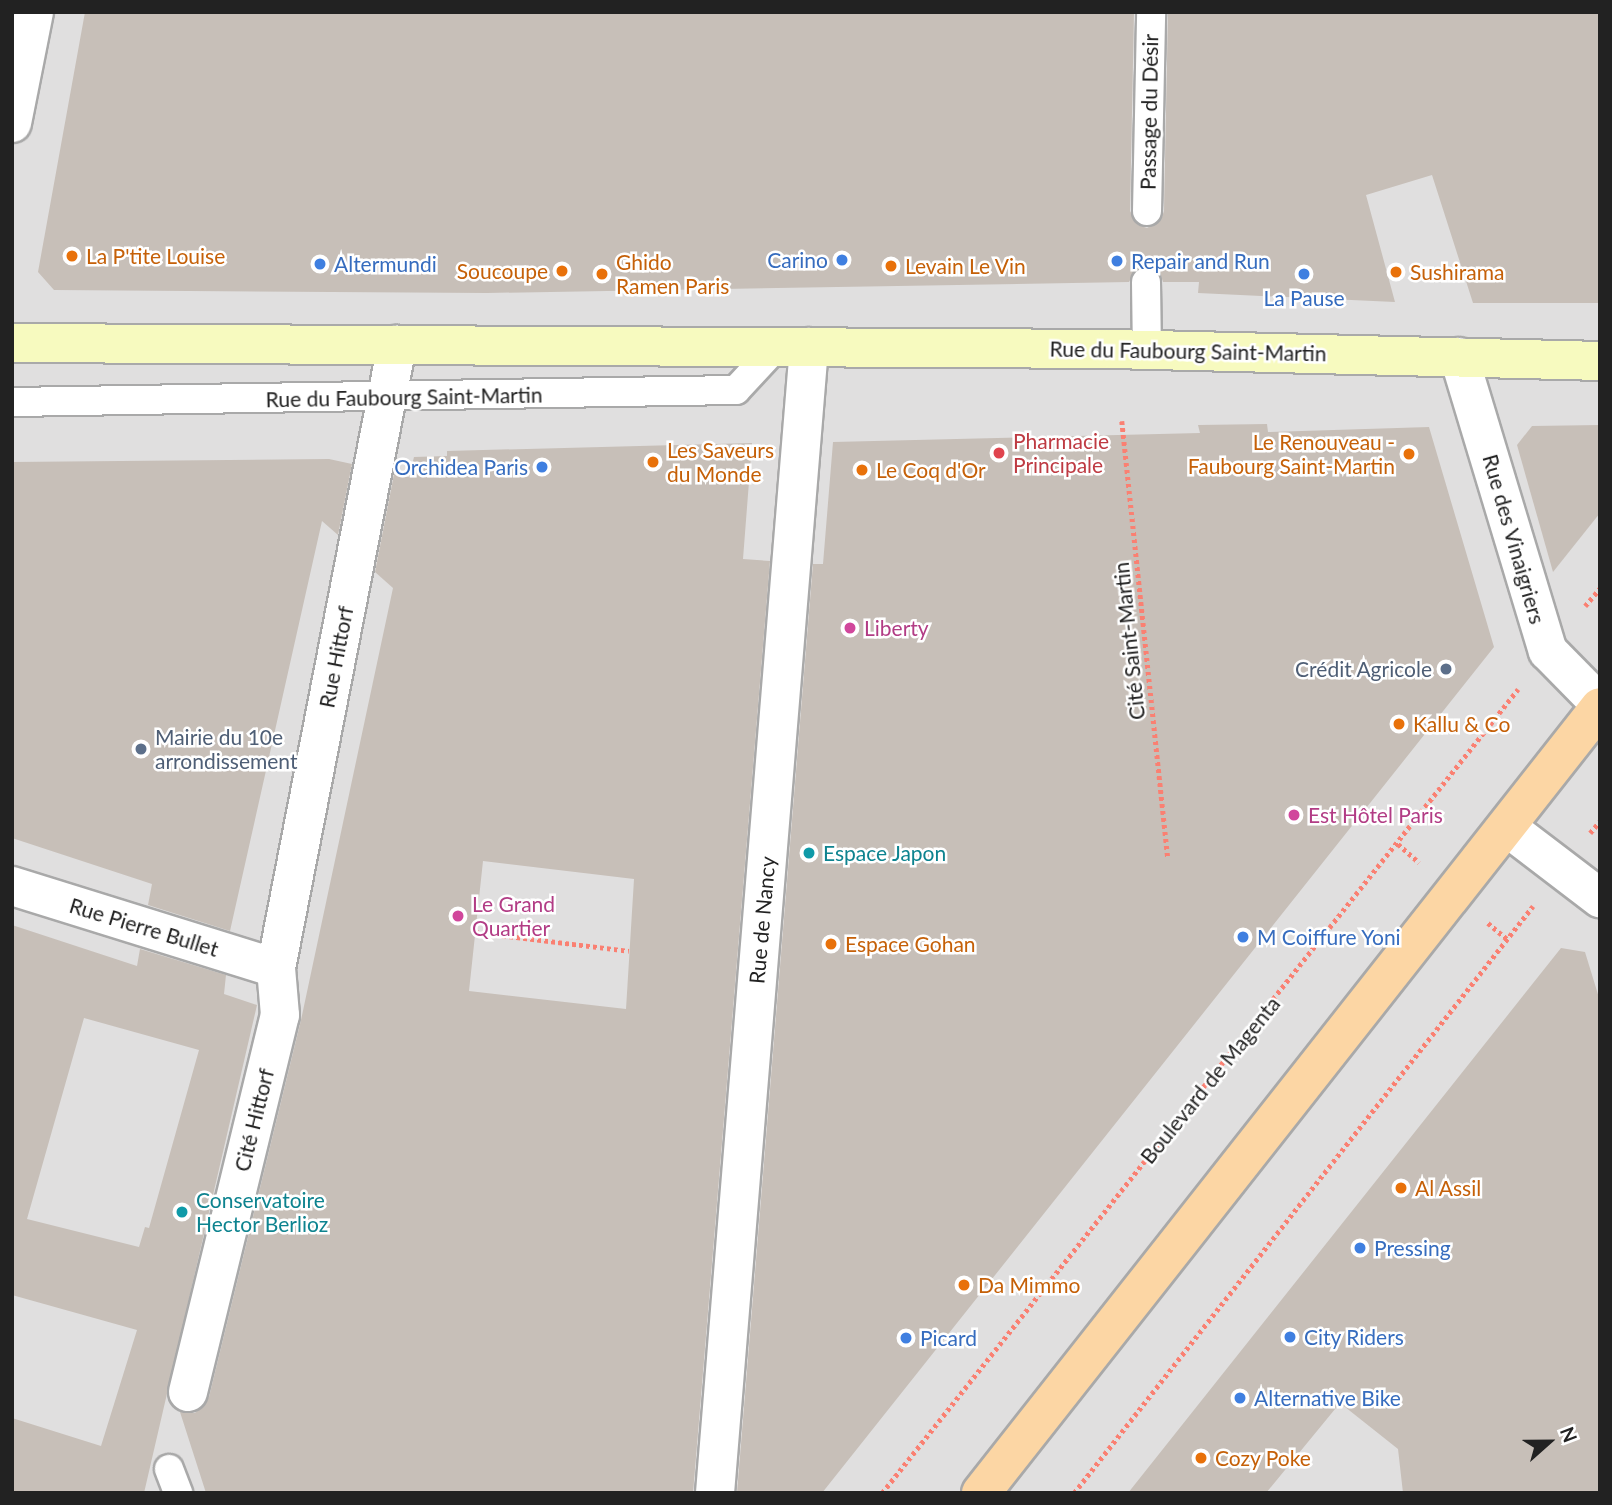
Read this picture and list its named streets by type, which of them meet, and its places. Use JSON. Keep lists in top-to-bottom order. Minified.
{"streets":{"main road":["Rue du Faubourg Saint-Martin"],"street":["Rue des Vinaigriers","Rue Hittorf","Rue de Nancy","Rue Pierre Bullet","Cité Hittorf"],"lane":["Passage du Désir"],"path":["Cité Saint-Martin","Boulevard de Magenta"]},"crossings":[["Rue du Faubourg Saint-Martin","Rue des Vinaigriers"],["Rue du Faubourg Saint-Martin","Rue Hittorf"],["Rue du Faubourg Saint-Martin","Rue de Nancy"],["Rue Hittorf","Rue Pierre Bullet"],["Rue Hittorf","Cité Hittorf"],["Rue Pierre Bullet","Cité Hittorf"]],"places":["La P'tite Louise","Carino","Repair and Run","Altermundi","Levain Le Vin","Soucoupe","Sushirama","Ghido Ramen Paris","La Pause","Pharmacie Principale","Le Renouveau - Faubourg Saint-Martin","Les Saveurs du Monde","Orchidea Paris","Le Coq d'Or","Liberty","Crédit Agricole","Kallu & Co","Mairie du 10e arrondissement","Est Hôtel Paris","Espace Japon","Le Grand Quartier","M Coiffure Yoni","Espace Gohan","Al Assil","Conservatoire Hector Berlioz","Pressing","Da Mimmo","City Riders","Picard","Alternative Bike","Cozy Poke"],"north":"right"}
